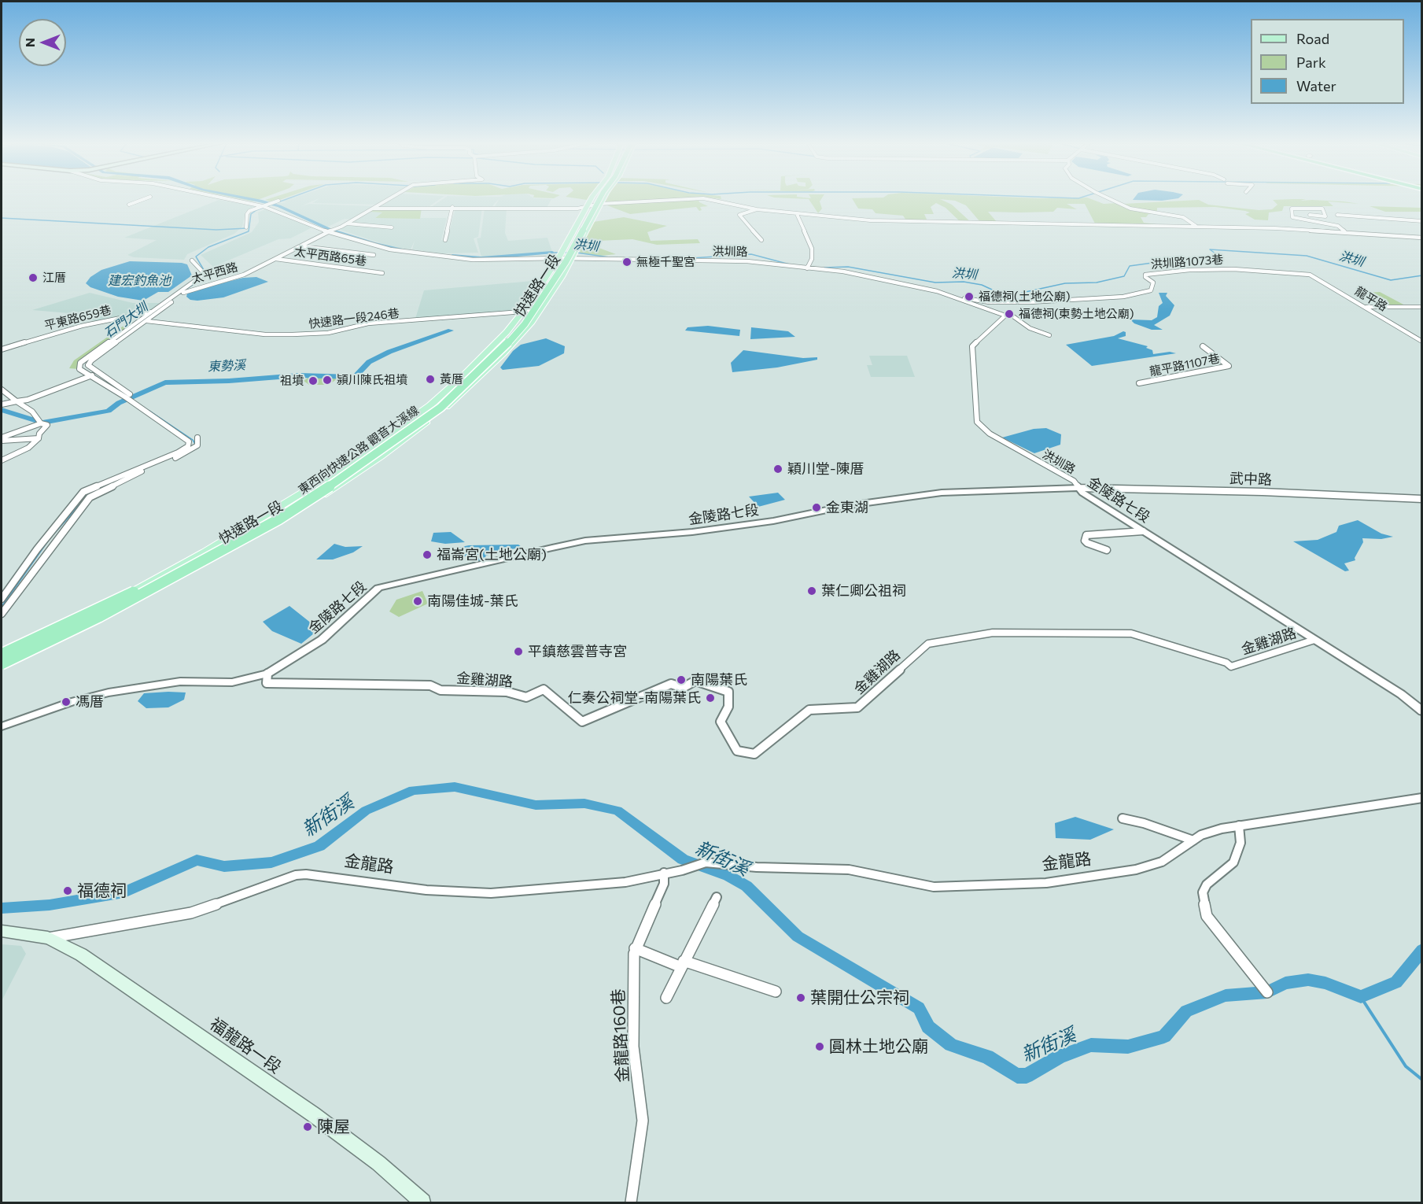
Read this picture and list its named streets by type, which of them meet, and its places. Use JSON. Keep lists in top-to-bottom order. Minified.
{"streets":{"highway":["東西向快速公路 觀音大溪線"],"main road":["快速路一段","金龍路","福龍路一段"],"street":["洪圳路","太平西路65巷","洪圳路1073巷","太平西路","龍平路","平東路659巷","快速路一段246巷","龍平路1107巷","武中路","金陵路七段","金雞湖路","金龍路160巷"]},"crossings":[["洪圳路","洪圳路1073巷"],["洪圳路","太平西路"],["洪圳路","快速路一段"],["洪圳路","武中路"],["洪圳路","金陵路七段"],["太平西路65巷","太平西路"],["洪圳路1073巷","龍平路"],["太平西路","平東路659巷"],["太平西路","快速路一段246巷"],["快速路一段","快速路一段246巷"],["武中路","金陵路七段"],["金陵路七段","金雞湖路"],["金龍路","金龍路160巷"],["金龍路","福龍路一段"]],"water":["洪圳","建宏釣魚池","石門大圳","東勢溪","新街溪"],"places":["無極千聖宮","江厝","福德祠(土地公廟)","福德祠(東勢土地公廟)","黃厝","潁川陳氏祖墳","祖墳","穎川堂-陳厝","金東湖","福崙宮(土地公廟)","葉仁卿公祖祠","南陽佳城-葉氏","平鎮慈雲普寺宮","南陽葉氏","仁奏公祠堂-南陽葉氏","馮厝","福德祠","葉開仕公宗祠","圓林土地公廟","陳屋"],"legend":["Road","Park","Water"],"north":"left"}
